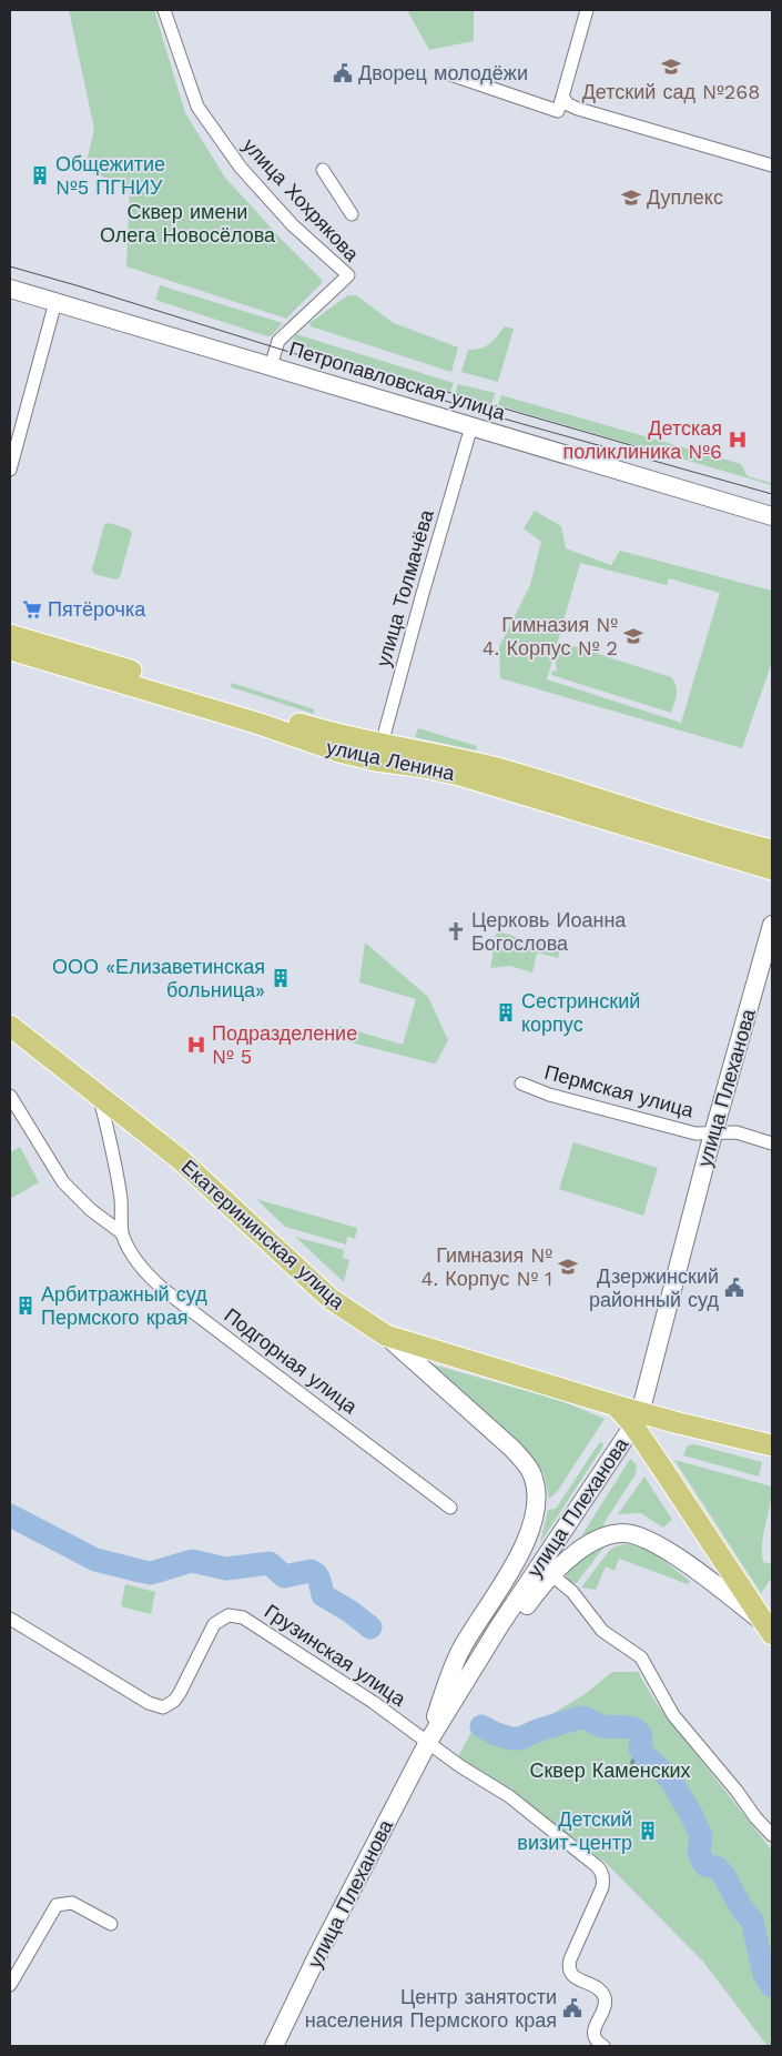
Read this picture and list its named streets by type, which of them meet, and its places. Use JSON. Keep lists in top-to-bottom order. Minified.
{"streets":{"main road":["Петропавловская улица","улица Ленина","улица Плеханова","Екатерининская улица"],"street":["улица Хохрякова","улица Толмачёва","Пермская улица","Подгорная улица","Грузинская улица"]},"crossings":[["улица Хохрякова","Петропавловская улица"],["Петропавловская улица","улица Толмачёва"],["улица Толмачёва","улица Ленина"],["улица Плеханова","Пермская улица"],["улица Плеханова","Екатерининская улица"],["улица Плеханова","Грузинская улица"],["Екатерининская улица","Подгорная улица"]],"parks":["Сквер имени Олега Новосёлова","Сквер Каменских"],"places":{"school or university":["Детский сад №268","Дуплекс","Гимназия № 4. Корпус № 2","Гимназия № 4. Корпус № 1"],"public building":["Дворец молодёжи","Дзержинский районный суд","Центр занятости населения Пермского края"],"building":["Общежитие №5 ПГНИУ","ООО «Елизаветинская больница»","Сестринский корпус","Арбитражный суд Пермского края","Детский визит-центр"],"hospital":["Детская поликлиника №6","Подразделение № 5"],"supermarket":["Пятёрочка"],"church":["Церковь Иоанна Богослова"]}}
